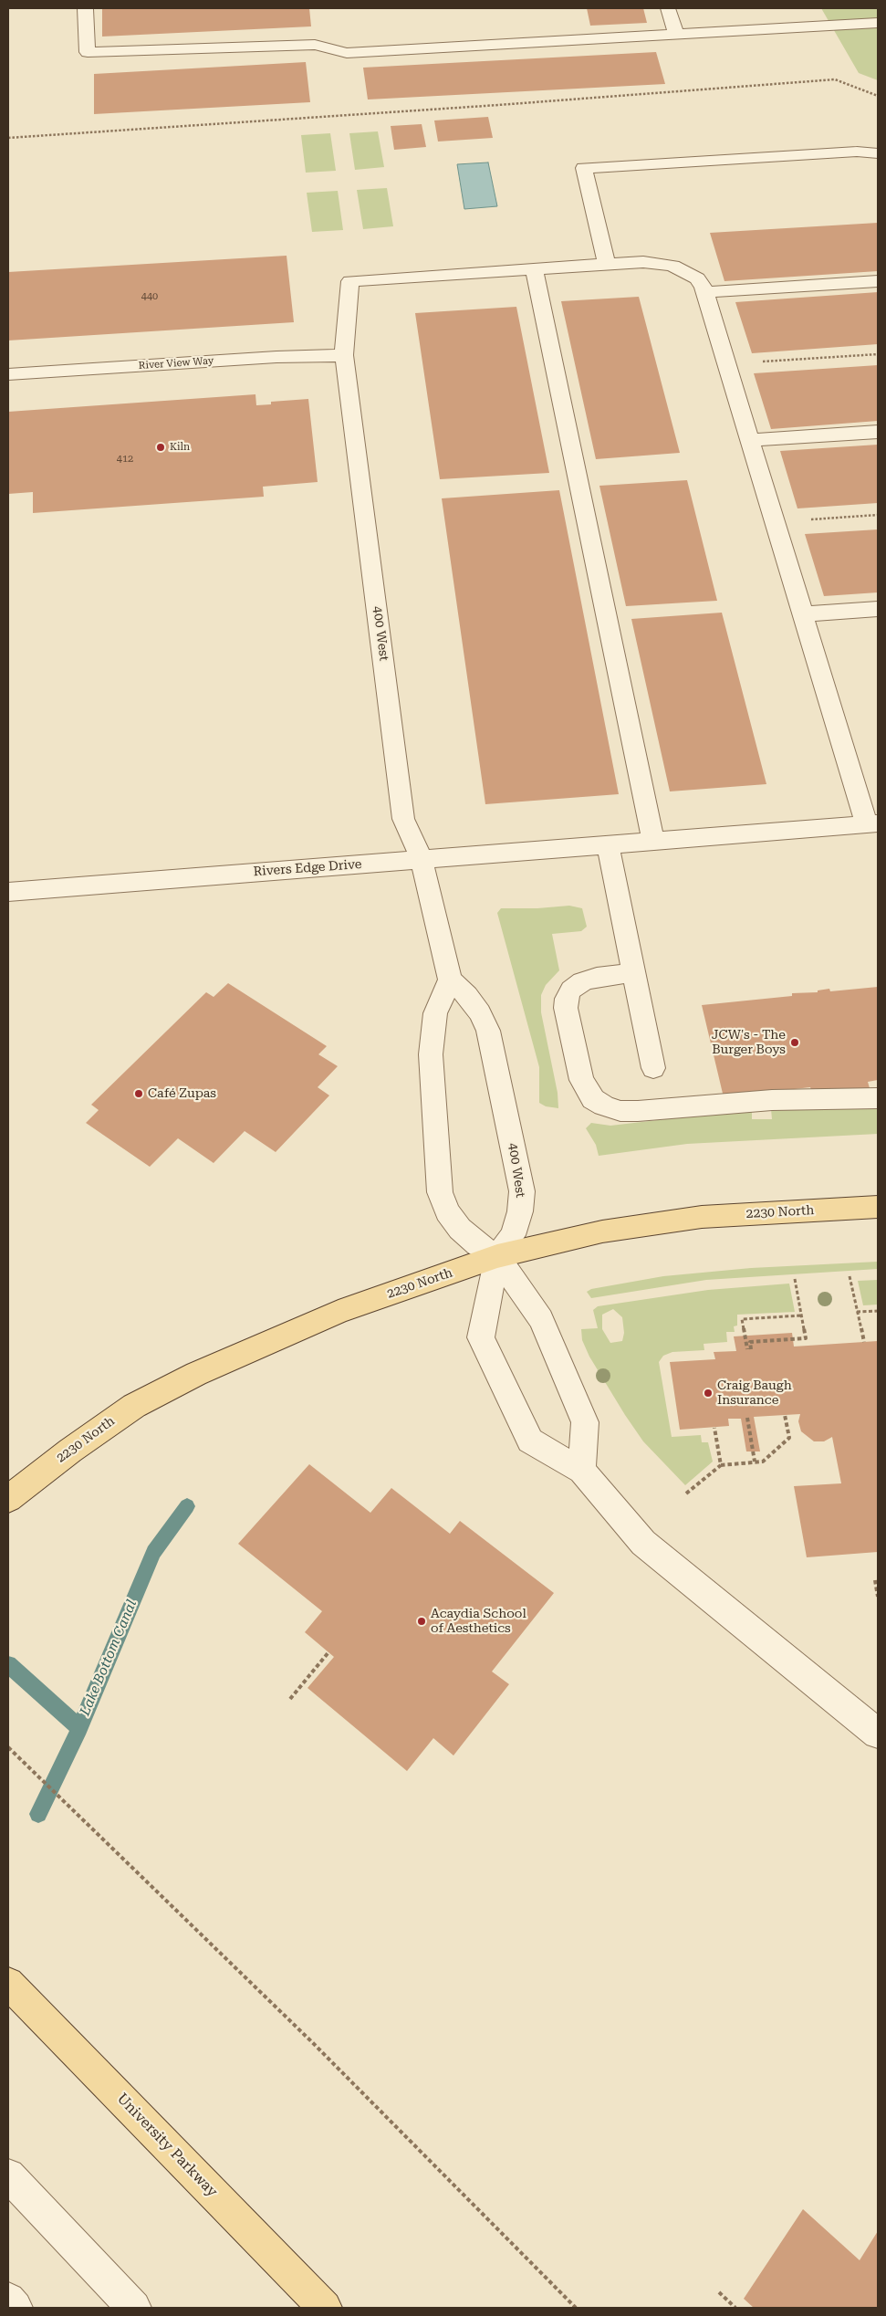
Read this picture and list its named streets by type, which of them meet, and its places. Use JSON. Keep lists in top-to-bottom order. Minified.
{"streets":{"main road":["2230 North","University Parkway"],"street":["River View Way","400 West","Rivers Edge Drive"]},"crossings":[["River View Way","400 West"],["400 West","Rivers Edge Drive"],["400 West","2230 North"]],"water":["Lake Bottom Canal"],"places":["Kiln","JCW's - The Burger Boys","Café Zupas","Craig Baugh Insurance","Acaydia School of Aesthetics"],"house_numbers":["440","412"]}
